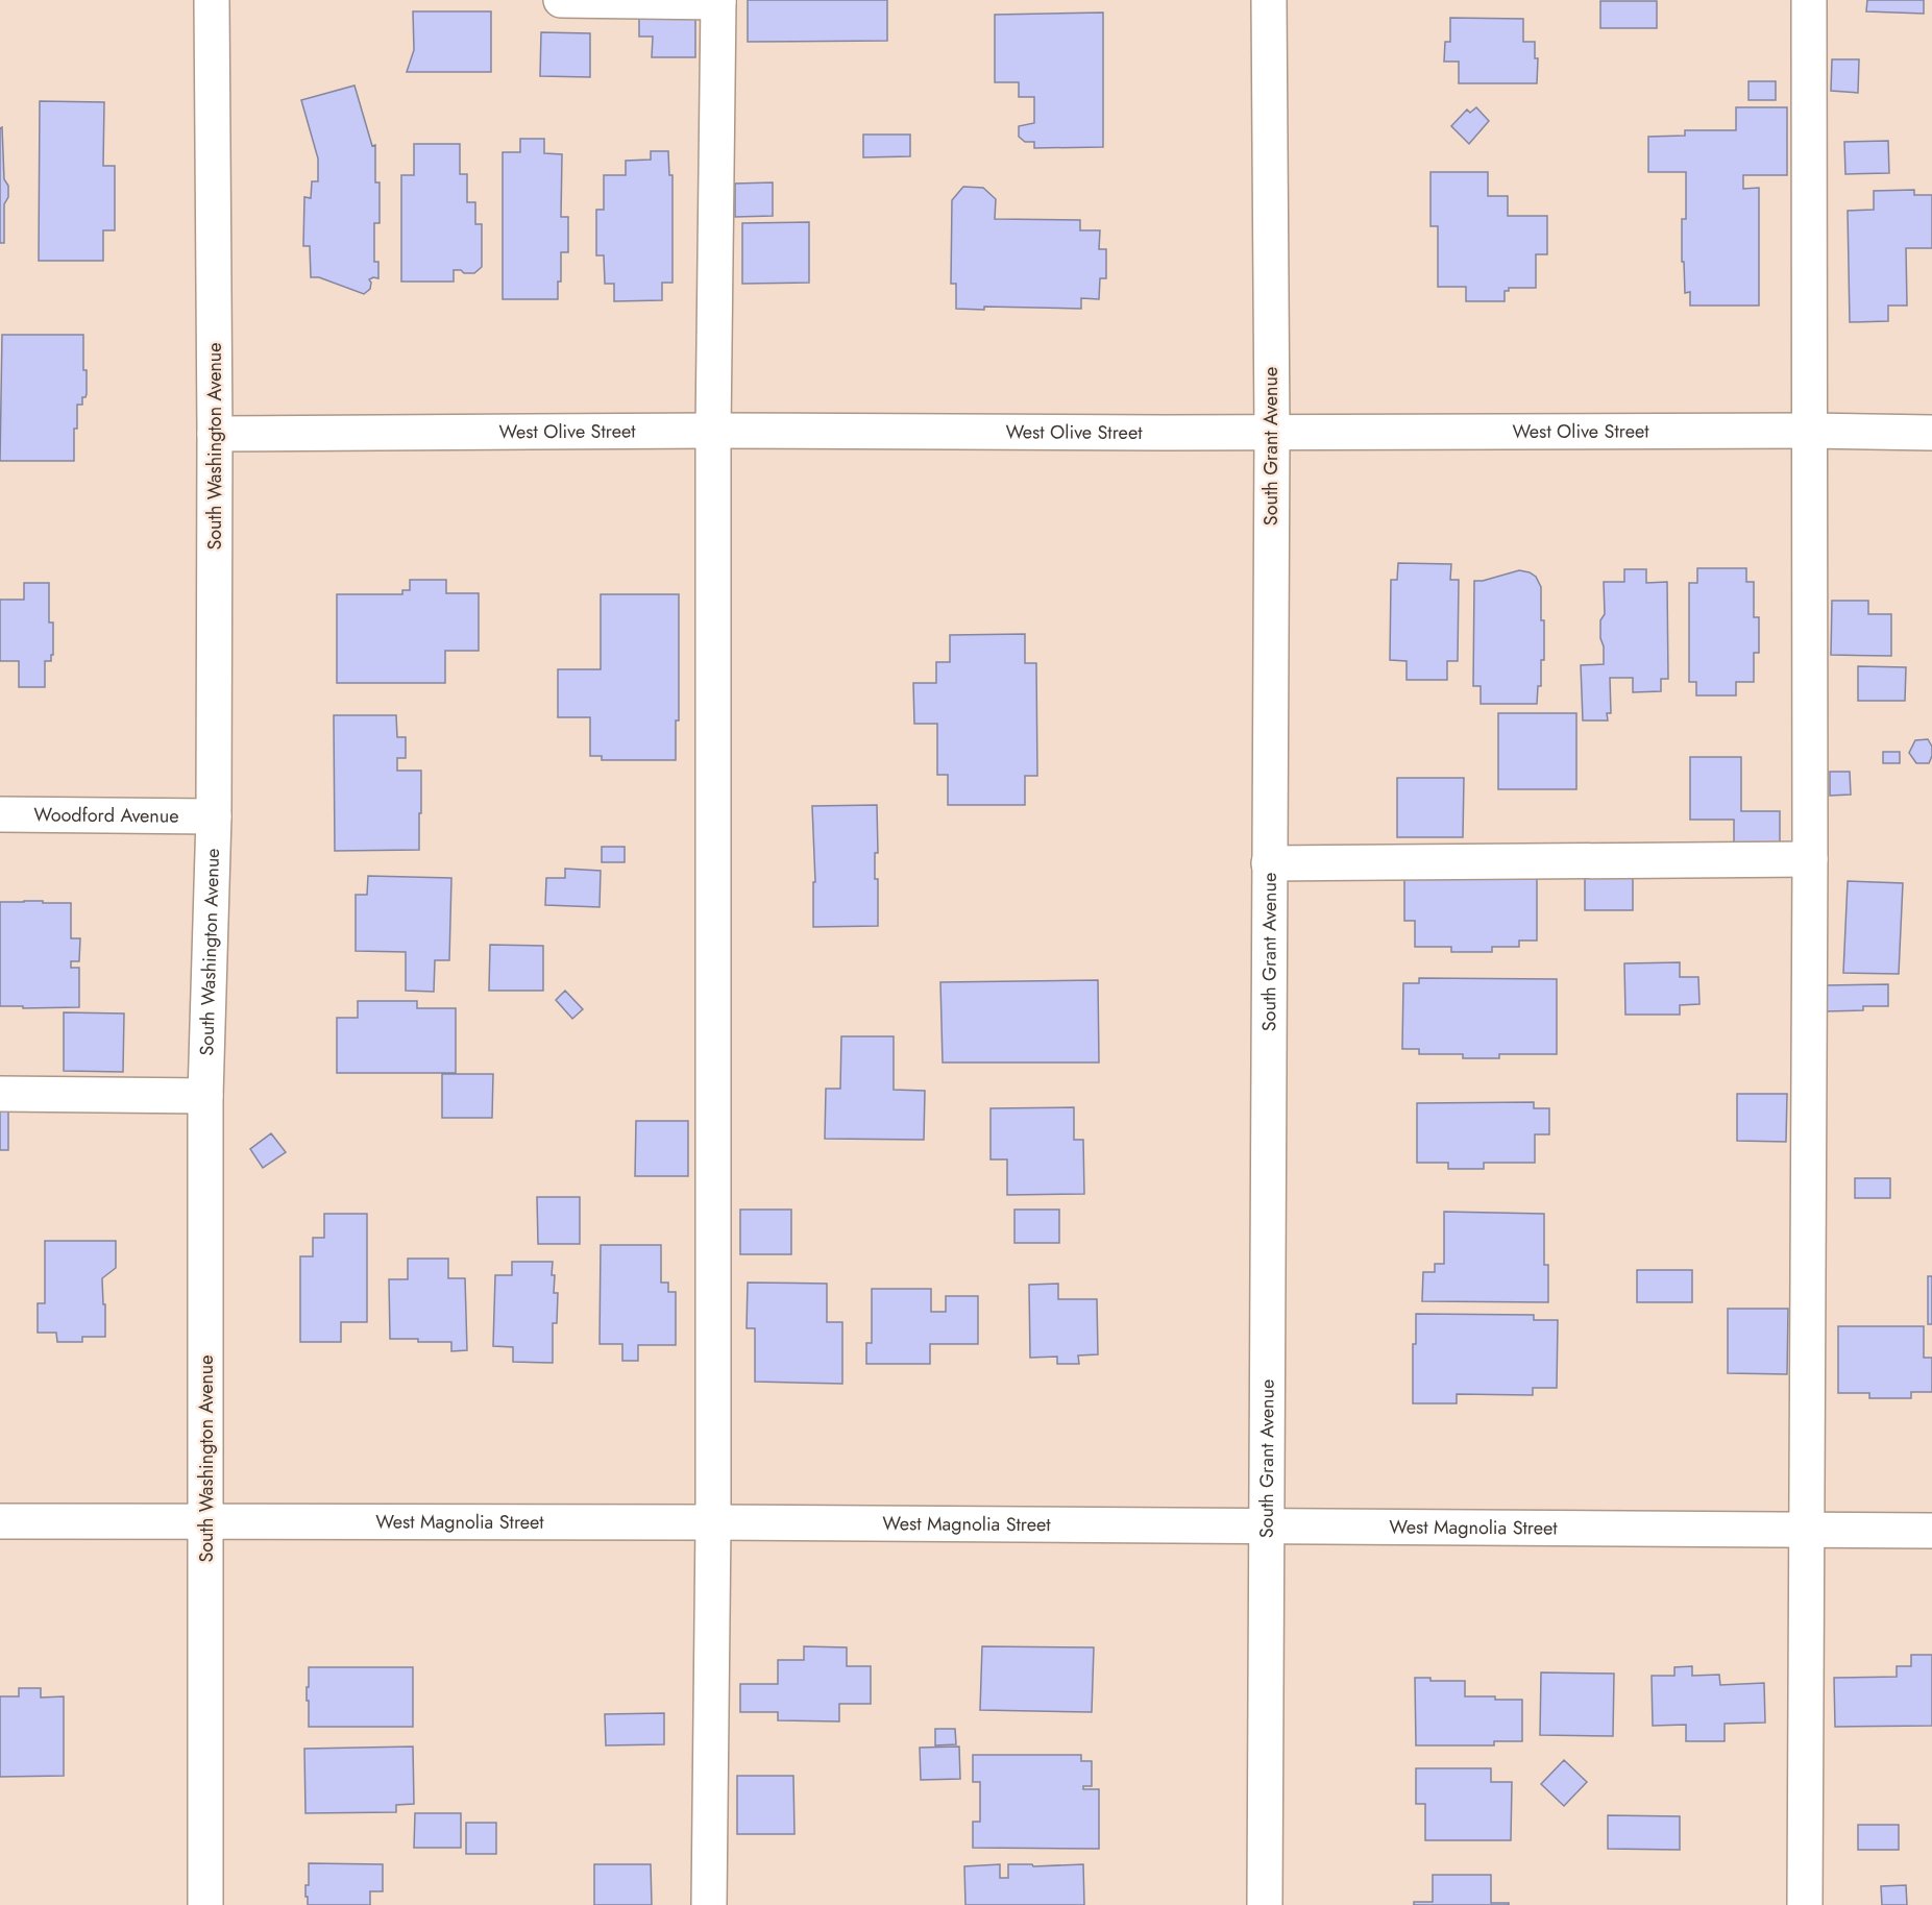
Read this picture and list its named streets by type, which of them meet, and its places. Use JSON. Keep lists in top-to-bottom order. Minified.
{"streets":{"street":["West Olive Street","South Washington Avenue","South Grant Avenue","Woodford Avenue","West Magnolia Street"]},"crossings":[["West Olive Street","South Washington Avenue"],["West Olive Street","South Grant Avenue"],["South Washington Avenue","Woodford Avenue"],["South Washington Avenue","West Magnolia Street"],["South Grant Avenue","West Magnolia Street"]]}
